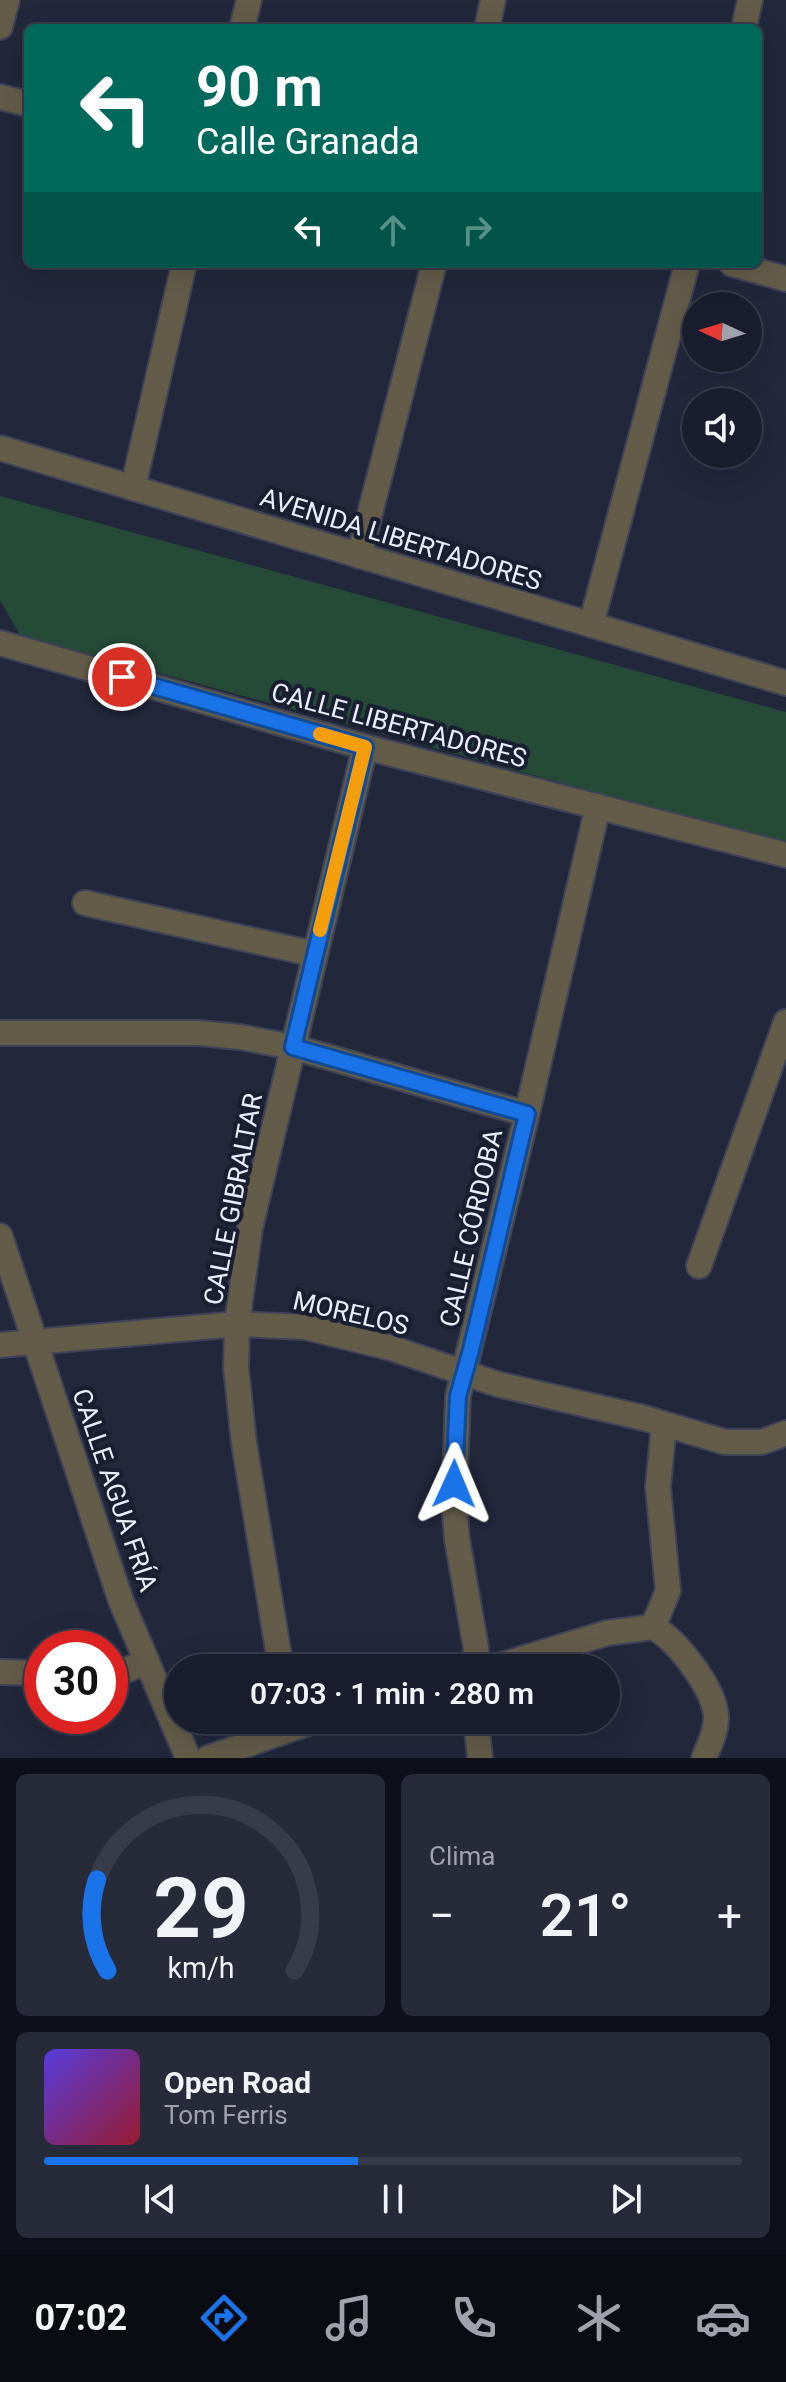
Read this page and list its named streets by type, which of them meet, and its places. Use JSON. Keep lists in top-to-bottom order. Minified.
{"streets":{"street":["AVENIDA LIBERTADORES","CALLE LIBERTADORES","CALLE GIBRALTAR","CALLE CÓRDOBA","MORELOS","CALLE AGUA FRÍA"]},"crossings":[["CALLE LIBERTADORES","CALLE GIBRALTAR"],["CALLE LIBERTADORES","CALLE CÓRDOBA"],["CALLE GIBRALTAR","MORELOS"],["CALLE CÓRDOBA","MORELOS"],["MORELOS","CALLE AGUA FRÍA"]],"north":"left","page":{"turn":["90 m","Calle Granada"],"limit":"30","trip":"07:03 · 1 min · 280 m","tile":"Clima","heat":["−","21°","+"],"song":["Open Road","Tom Ferris"],"tabs":"07:02","gauge":["29","km/h"]}}
